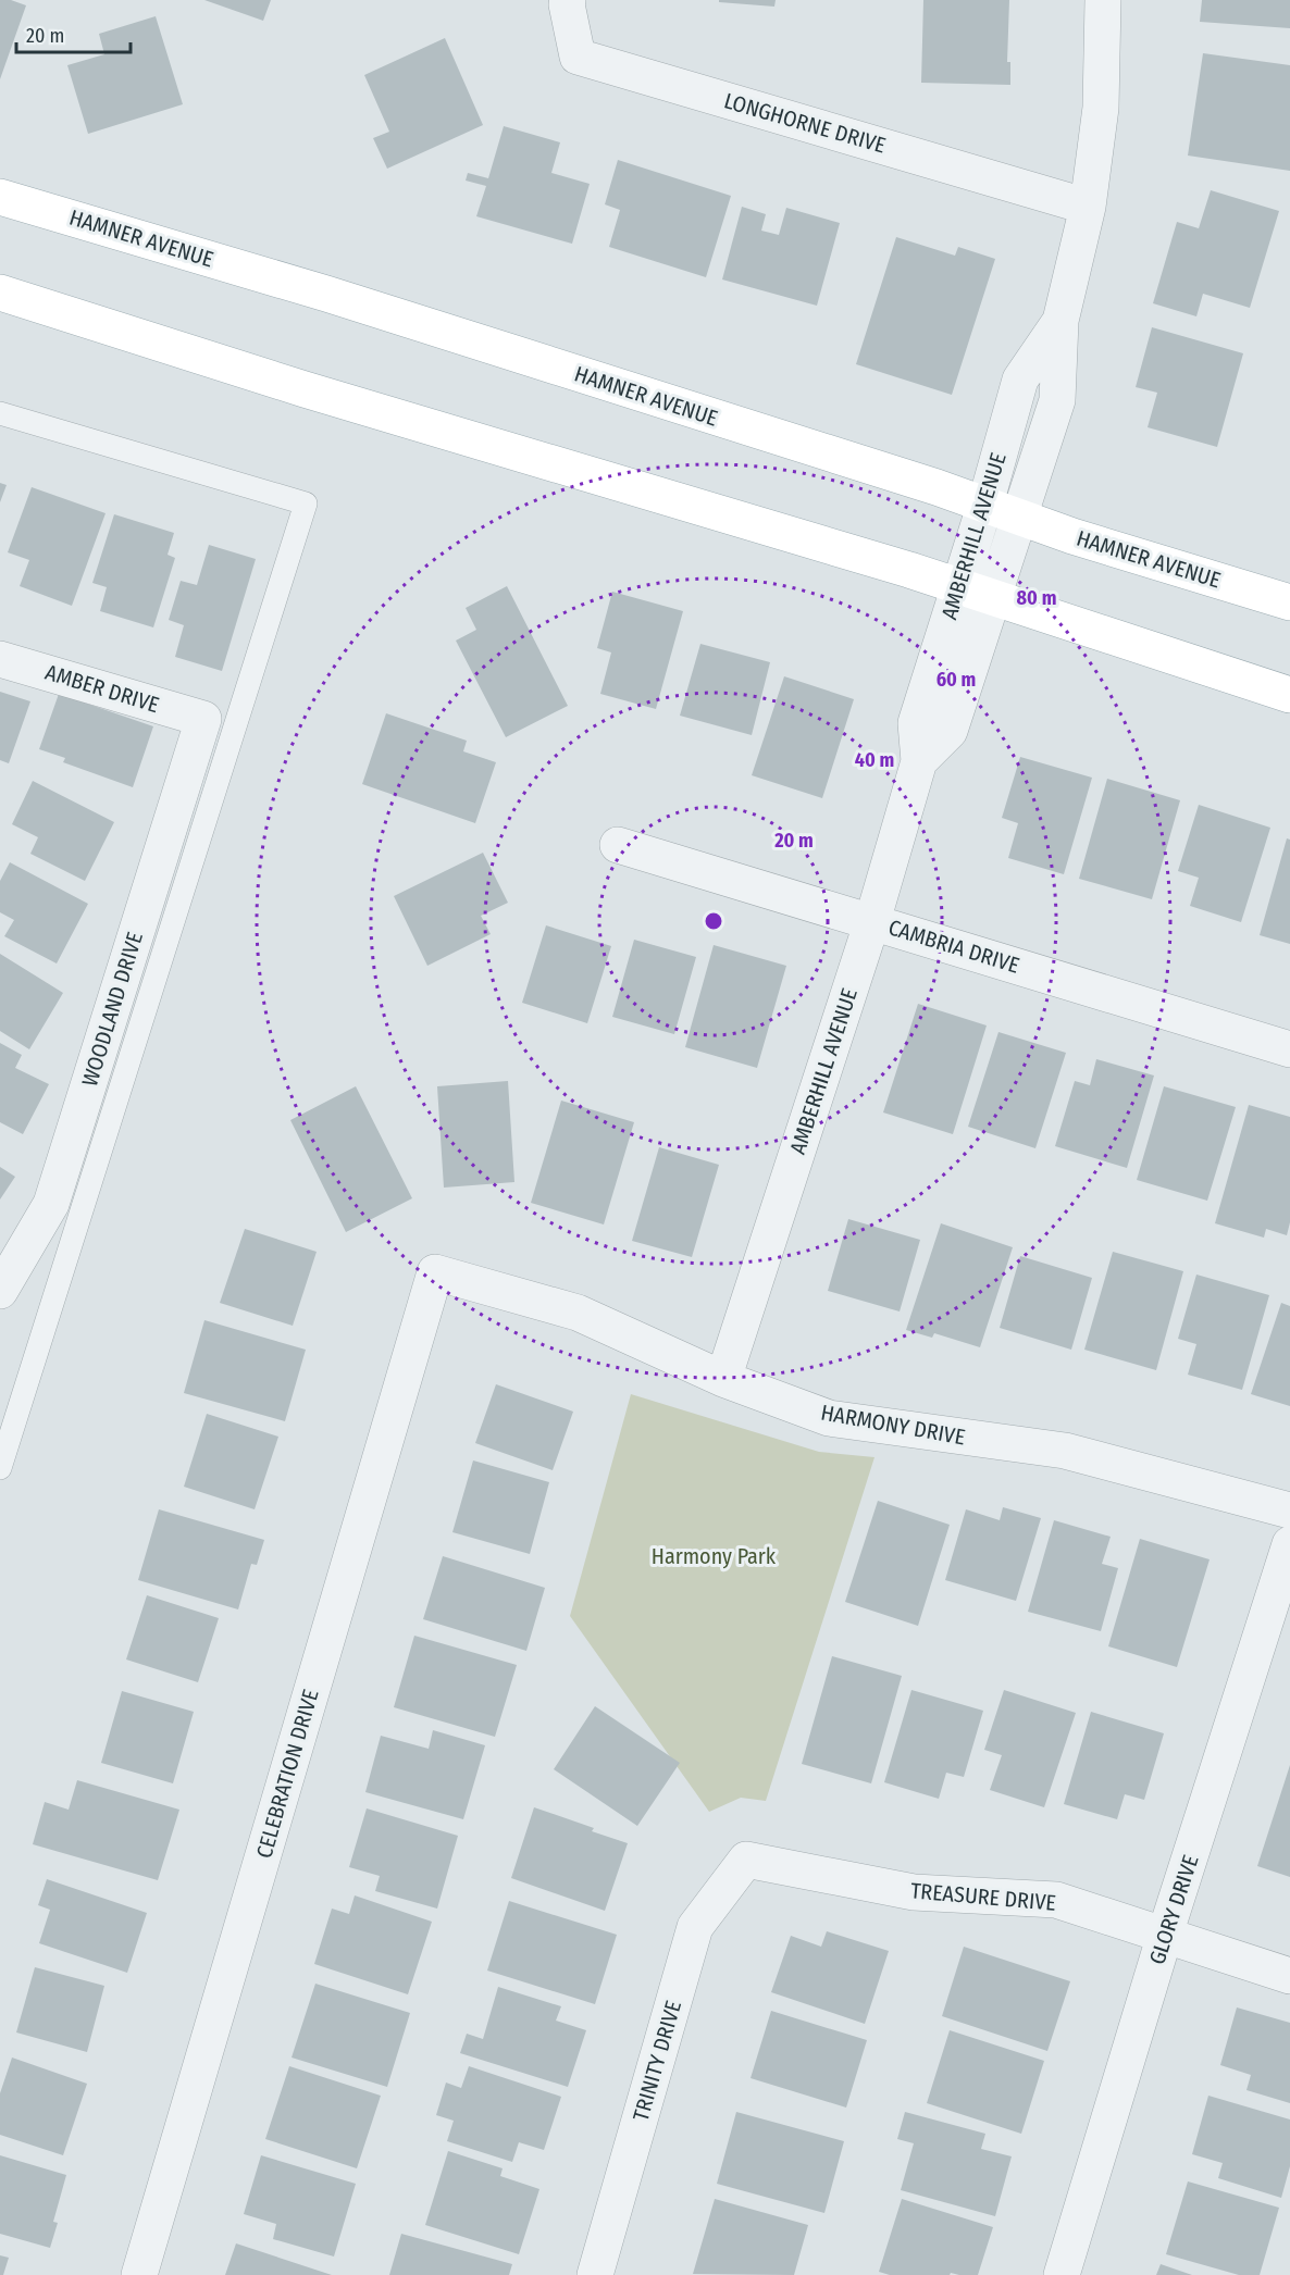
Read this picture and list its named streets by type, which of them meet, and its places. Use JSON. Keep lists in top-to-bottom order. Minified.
{"streets":{"main road":["HAMNER AVENUE"],"street":["LONGHORNE DRIVE","AMBERHILL AVENUE","AMBER DRIVE","CAMBRIA DRIVE","WOODLAND DRIVE","HARMONY DRIVE","CELEBRATION DRIVE","TREASURE DRIVE","GLORY DRIVE","TRINITY DRIVE"]},"crossings":[["LONGHORNE DRIVE","AMBERHILL AVENUE"],["HAMNER AVENUE","AMBERHILL AVENUE"],["AMBERHILL AVENUE","CAMBRIA DRIVE"],["AMBERHILL AVENUE","HARMONY DRIVE"],["AMBER DRIVE","WOODLAND DRIVE"],["HARMONY DRIVE","CELEBRATION DRIVE"],["TREASURE DRIVE","GLORY DRIVE"],["TREASURE DRIVE","TRINITY DRIVE"]],"parks":["Harmony Park"],"scale_bar":"20 m","rings":["80 m","60 m","40 m","20 m"]}
